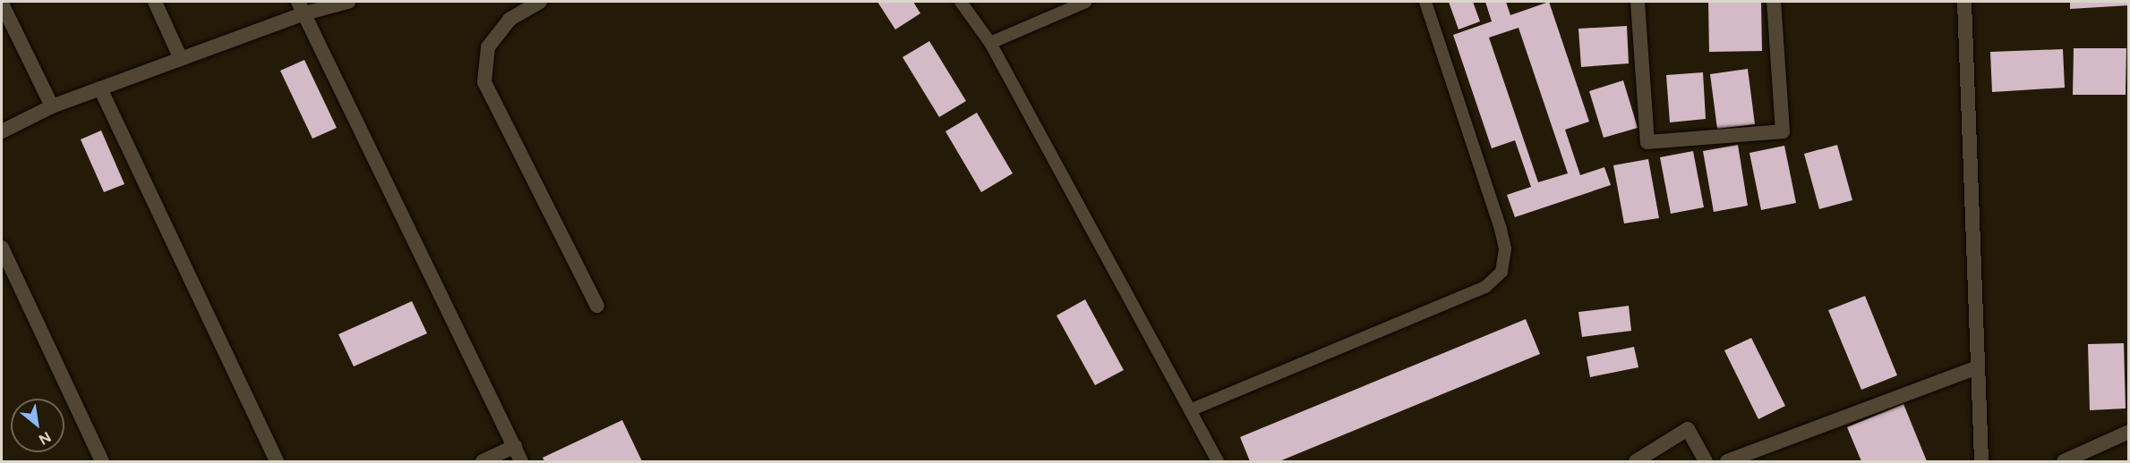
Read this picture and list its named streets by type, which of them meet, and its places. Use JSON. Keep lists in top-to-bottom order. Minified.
{"north":"bottom right"}
